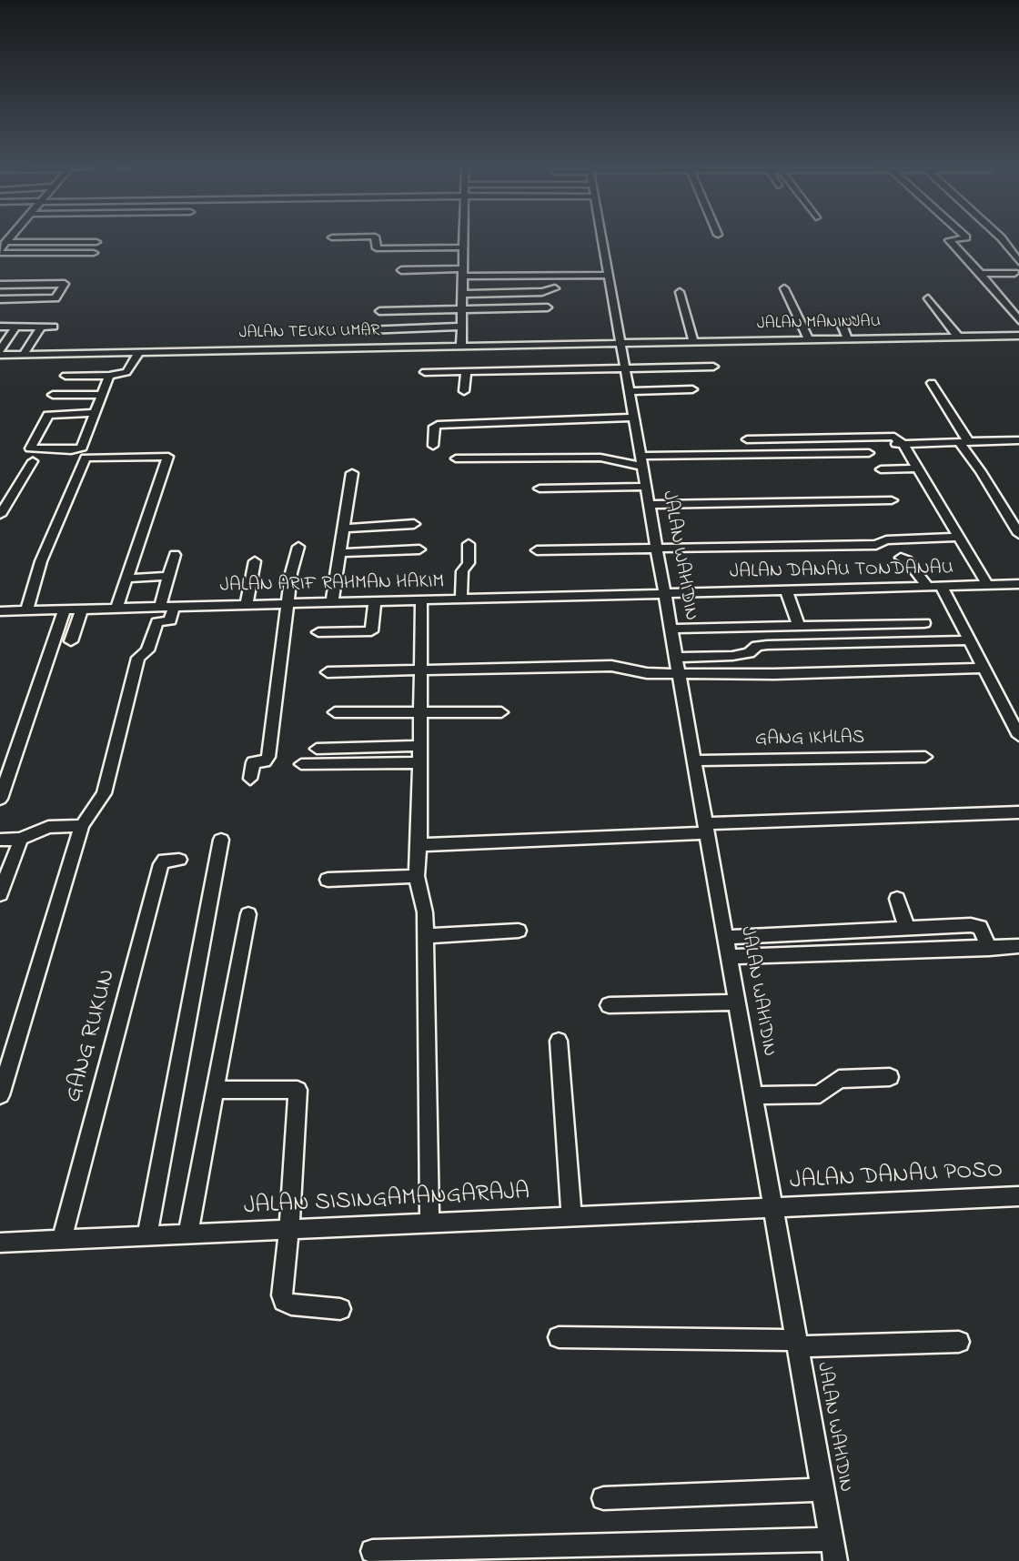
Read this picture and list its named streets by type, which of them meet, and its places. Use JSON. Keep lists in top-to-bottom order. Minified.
{"streets":{"street":["JALAN MANINJAU","JALAN TEUKU UMAR","JALAN WAHIDIN","JALAN DANAU TONDANAU","JALAN ARIF RAHMAN HAKIM","GANG IKHLAS","GANG RUKUN","JALAN DANAU POSO","JALAN SISINGAMANGARAJA"]},"crossings":[["JALAN MANINJAU","JALAN TEUKU UMAR"],["JALAN MANINJAU","JALAN WAHIDIN"],["JALAN TEUKU UMAR","JALAN WAHIDIN"],["JALAN WAHIDIN","JALAN DANAU TONDANAU"],["JALAN WAHIDIN","JALAN ARIF RAHMAN HAKIM"],["JALAN WAHIDIN","GANG IKHLAS"],["JALAN WAHIDIN","JALAN DANAU POSO"],["JALAN WAHIDIN","JALAN SISINGAMANGARAJA"],["JALAN DANAU TONDANAU","JALAN ARIF RAHMAN HAKIM"],["GANG RUKUN","JALAN SISINGAMANGARAJA"],["JALAN DANAU POSO","JALAN SISINGAMANGARAJA"]]}
